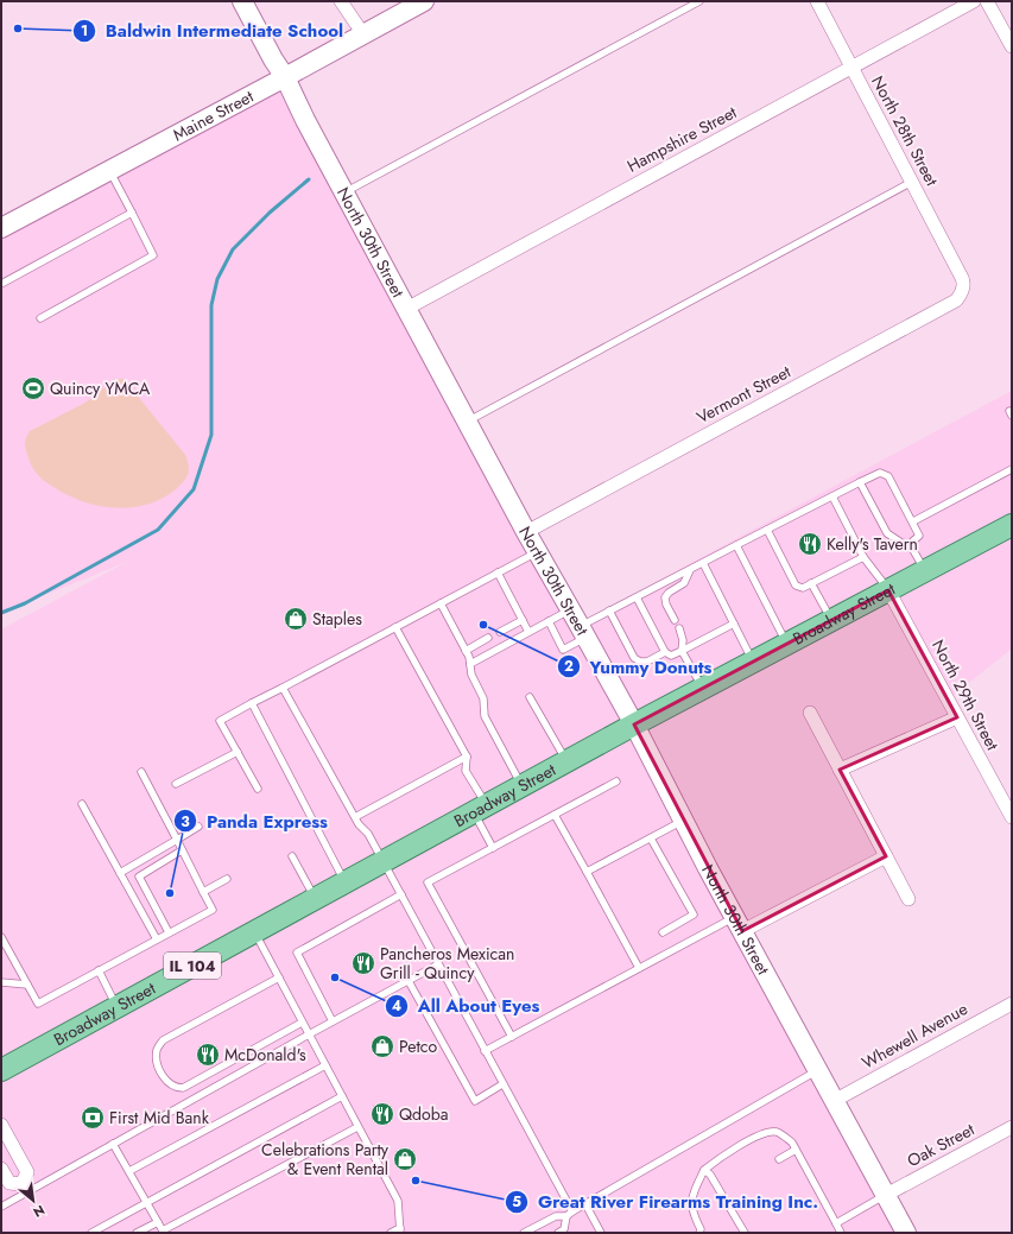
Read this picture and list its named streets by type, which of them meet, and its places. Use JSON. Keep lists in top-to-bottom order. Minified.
{"streets":{"main road":["Broadway Street","IL 104"],"street":["Maine Street","North 28th Street","Hampshire Street","North 30th Street","Vermont Street","North 29th Street","Whewell Avenue","Oak Street"]},"crossings":[["Maine Street","North 30th Street"],["North 28th Street","Hampshire Street"],["North 28th Street","Vermont Street"],["Hampshire Street","North 30th Street"],["North 30th Street","Vermont Street"],["North 30th Street","Broadway Street"],["North 30th Street","Whewell Avenue"],["North 30th Street","Oak Street"],["Broadway Street","North 29th Street"]],"places":{"other":["Baldwin Intermediate School","Yummy Donuts","Panda Express","All About Eyes","Great River Firearms Training Inc."],"sports":["Quincy YMCA"],"restaurant":["Kelly's Tavern","Pancheros Mexican Grill - Quincy","McDonald's","Qdoba"],"shop":["Staples","Petco","Celebrations Party & Event Rental"],"bank":["First Mid Bank"]},"north":"bottom right"}
